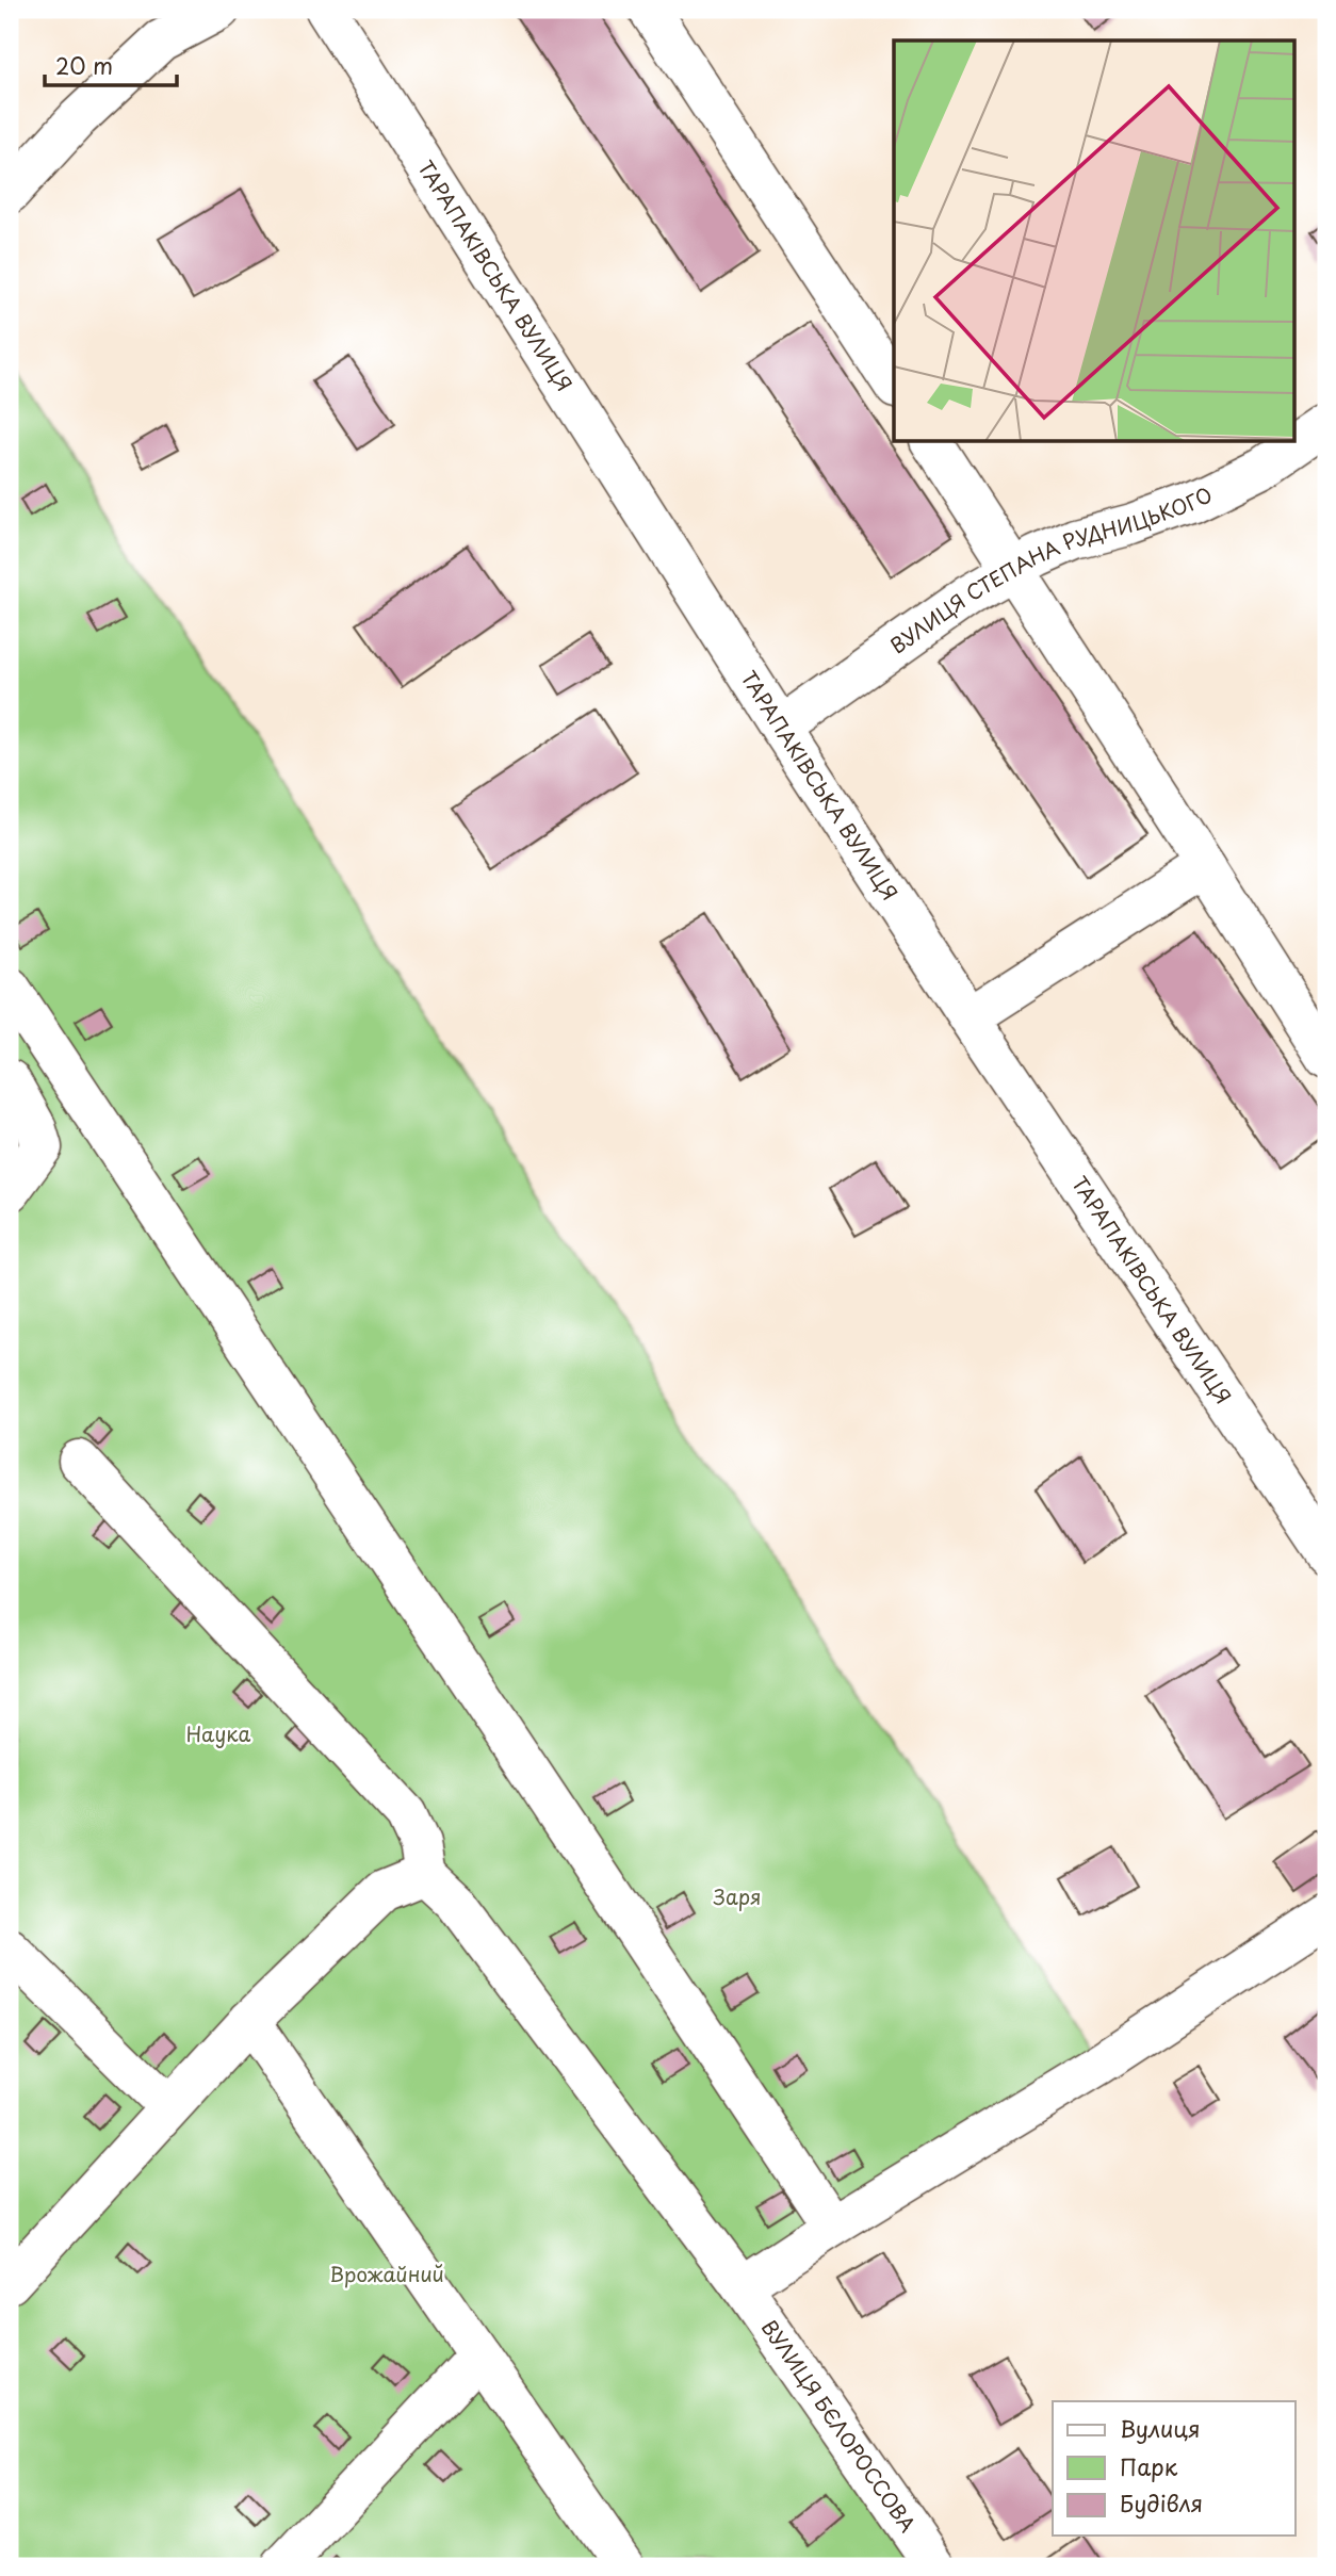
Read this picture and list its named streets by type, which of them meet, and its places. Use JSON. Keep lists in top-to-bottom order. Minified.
{"streets":{"street":["ТАРАПАКІВСЬКА ВУЛИЦЯ","ВУЛИЦЯ СТЕПАНА РУДНИЦЬКОГО","ВУЛИЦЯ БЄЛОРОССОВА"]},"crossings":[["ТАРАПАКІВСЬКА ВУЛИЦЯ","ВУЛИЦЯ СТЕПАНА РУДНИЦЬКОГО"]],"parks":["Наука","Заря","Врожайний"],"legend":["Вулиця","Парк","Будівля"],"scale_bar":"20 m"}
